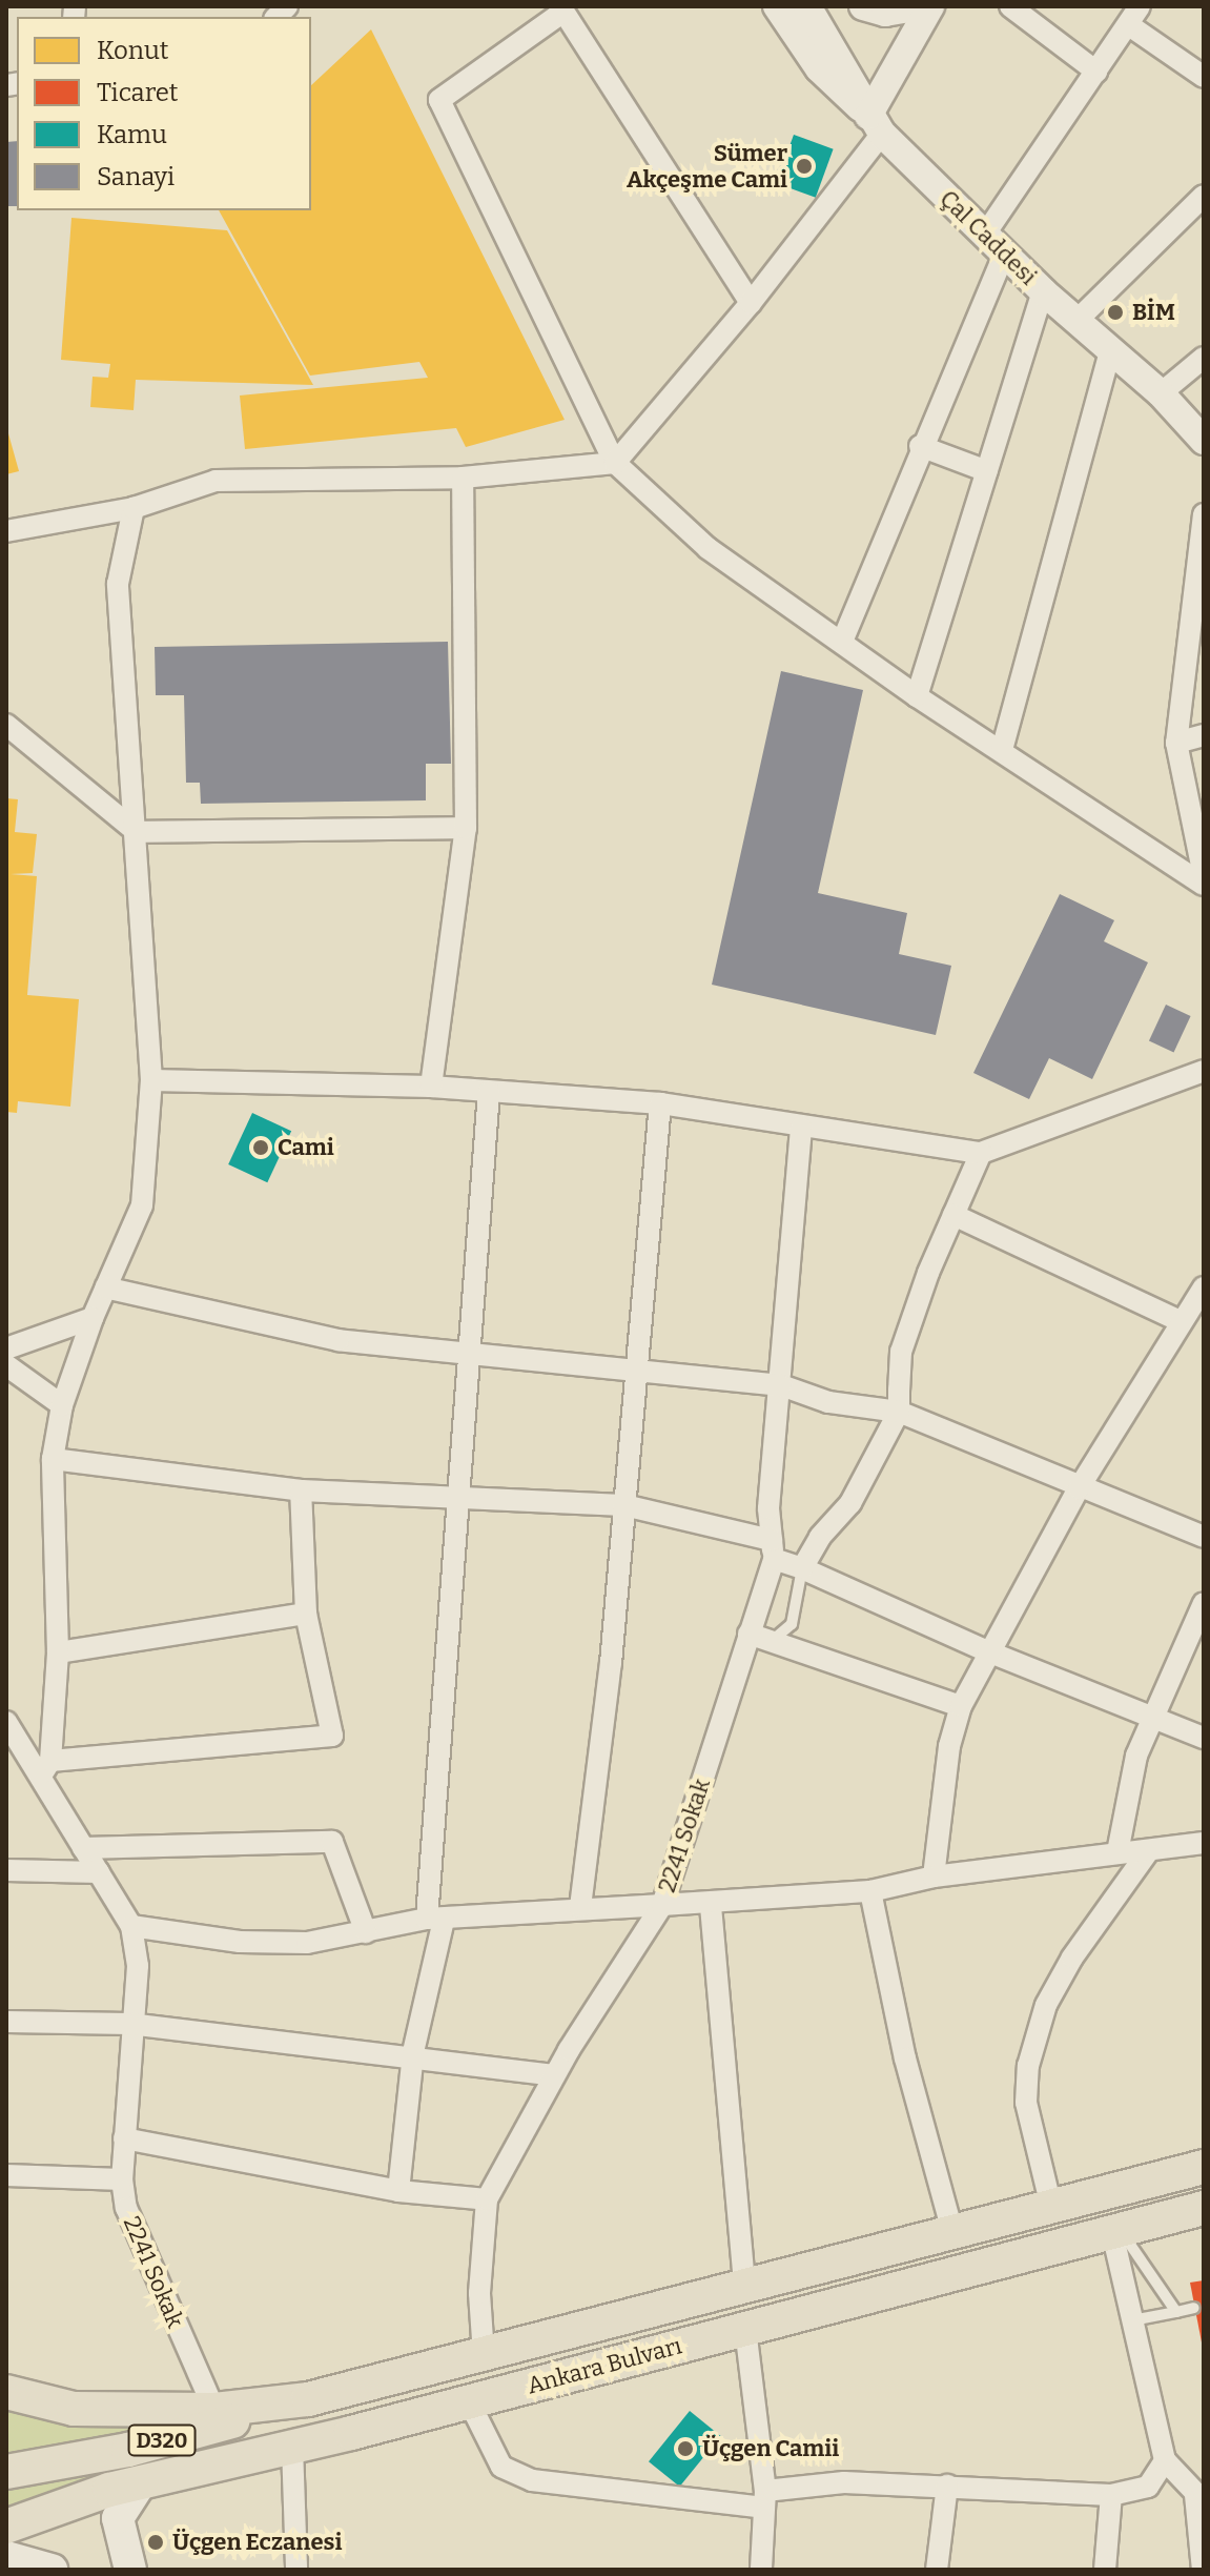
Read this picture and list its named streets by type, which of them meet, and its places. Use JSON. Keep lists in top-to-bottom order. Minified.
{"streets":{"main road":["Ankara Bulvarı","D320"],"street":["Çal Caddesi","2241 Sokak"]},"crossings":[["2241 Sokak","Ankara Bulvarı"]],"places":["Sümer Akçeşme Cami","BİM","Cami","Üçgen Camii","Üçgen Eczanesi"],"legend":["Konut","Ticaret","Kamu","Sanayi"]}
